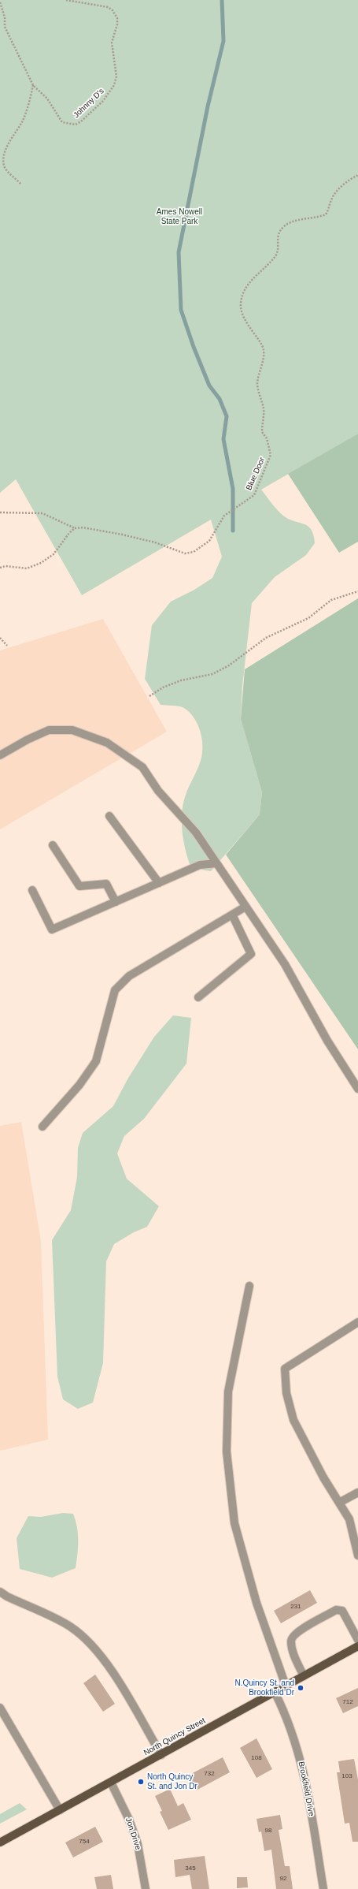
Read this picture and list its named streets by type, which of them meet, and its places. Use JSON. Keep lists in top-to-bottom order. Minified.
{"streets":{"main road":["North Quincy Street"],"street":["Brookfield Drive","Jon Drive"],"path":["Johnny D's","Blue Door"]},"crossings":[["North Quincy Street","Brookfield Drive"],["North Quincy Street","Jon Drive"]],"parks":["Ames Nowell State Park"],"places":["N.Quincy St. and Brookfield Dr","North Quincy St. and Jon Dr"],"house_numbers":["231","712","108","732","103","98","754","345","92"]}
